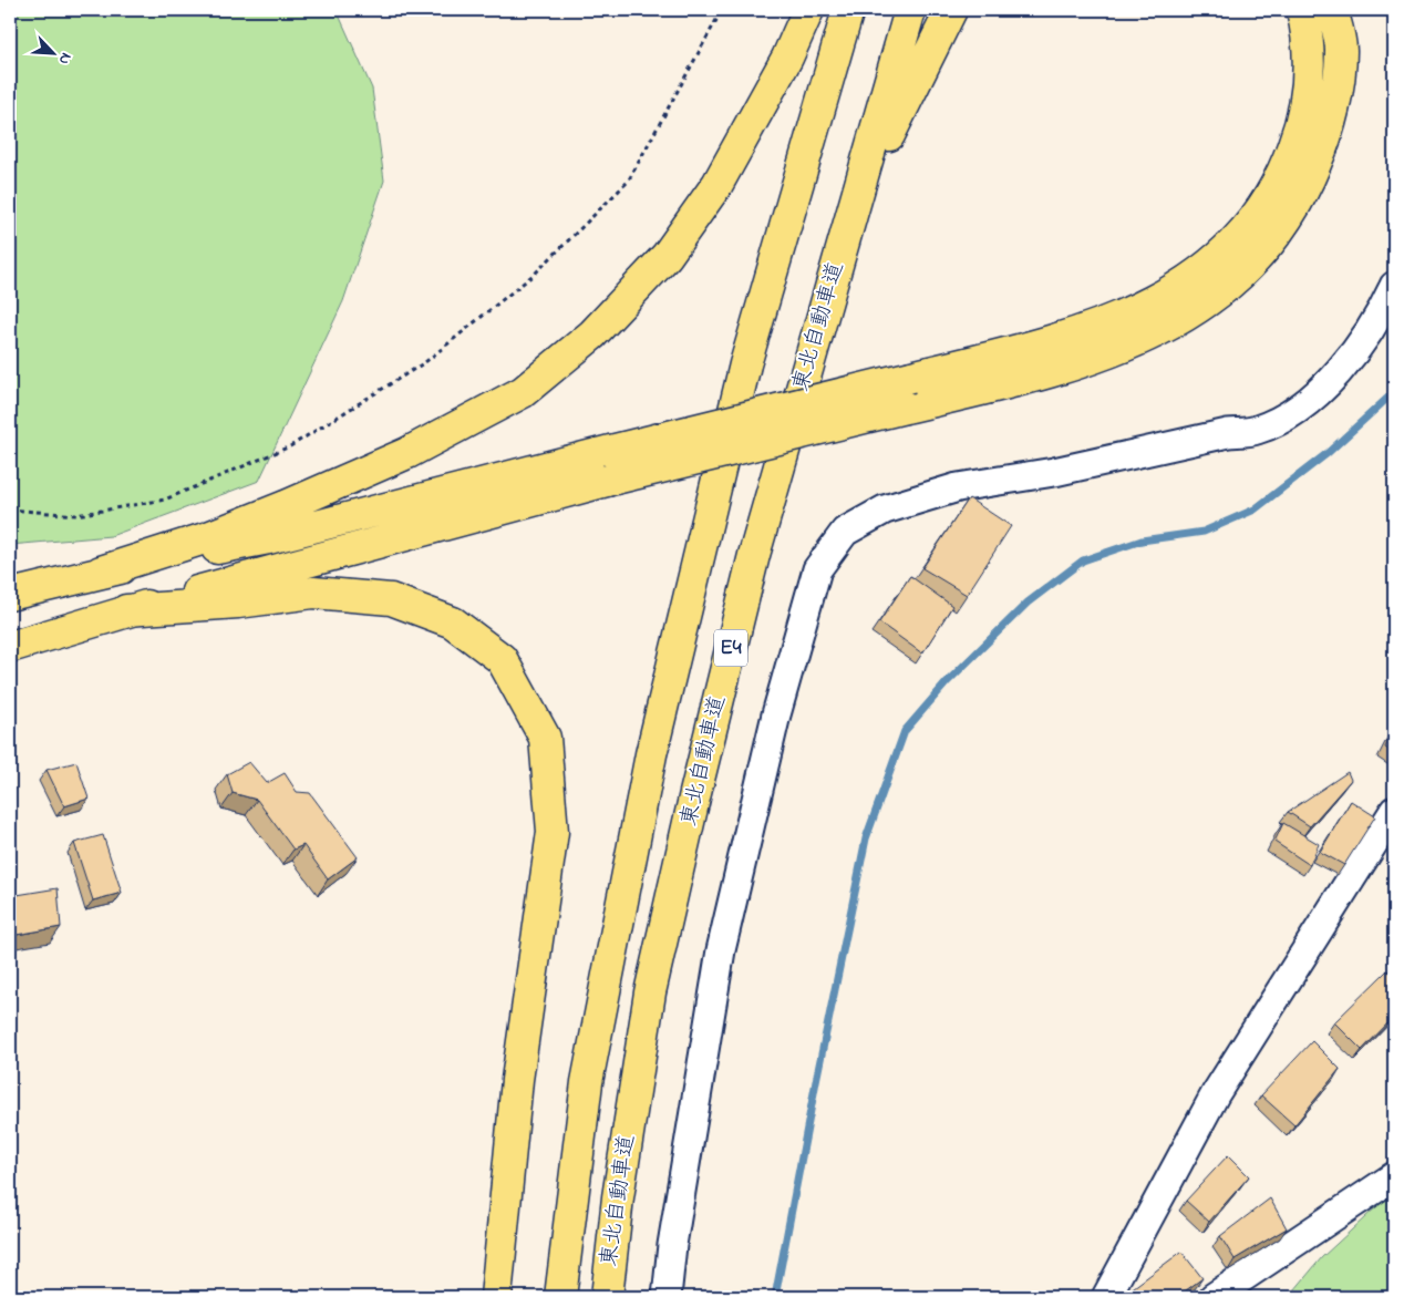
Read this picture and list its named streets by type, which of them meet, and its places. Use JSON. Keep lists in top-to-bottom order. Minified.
{"streets":{"highway":["東北自動車道","E4"]},"north":"bottom right"}
